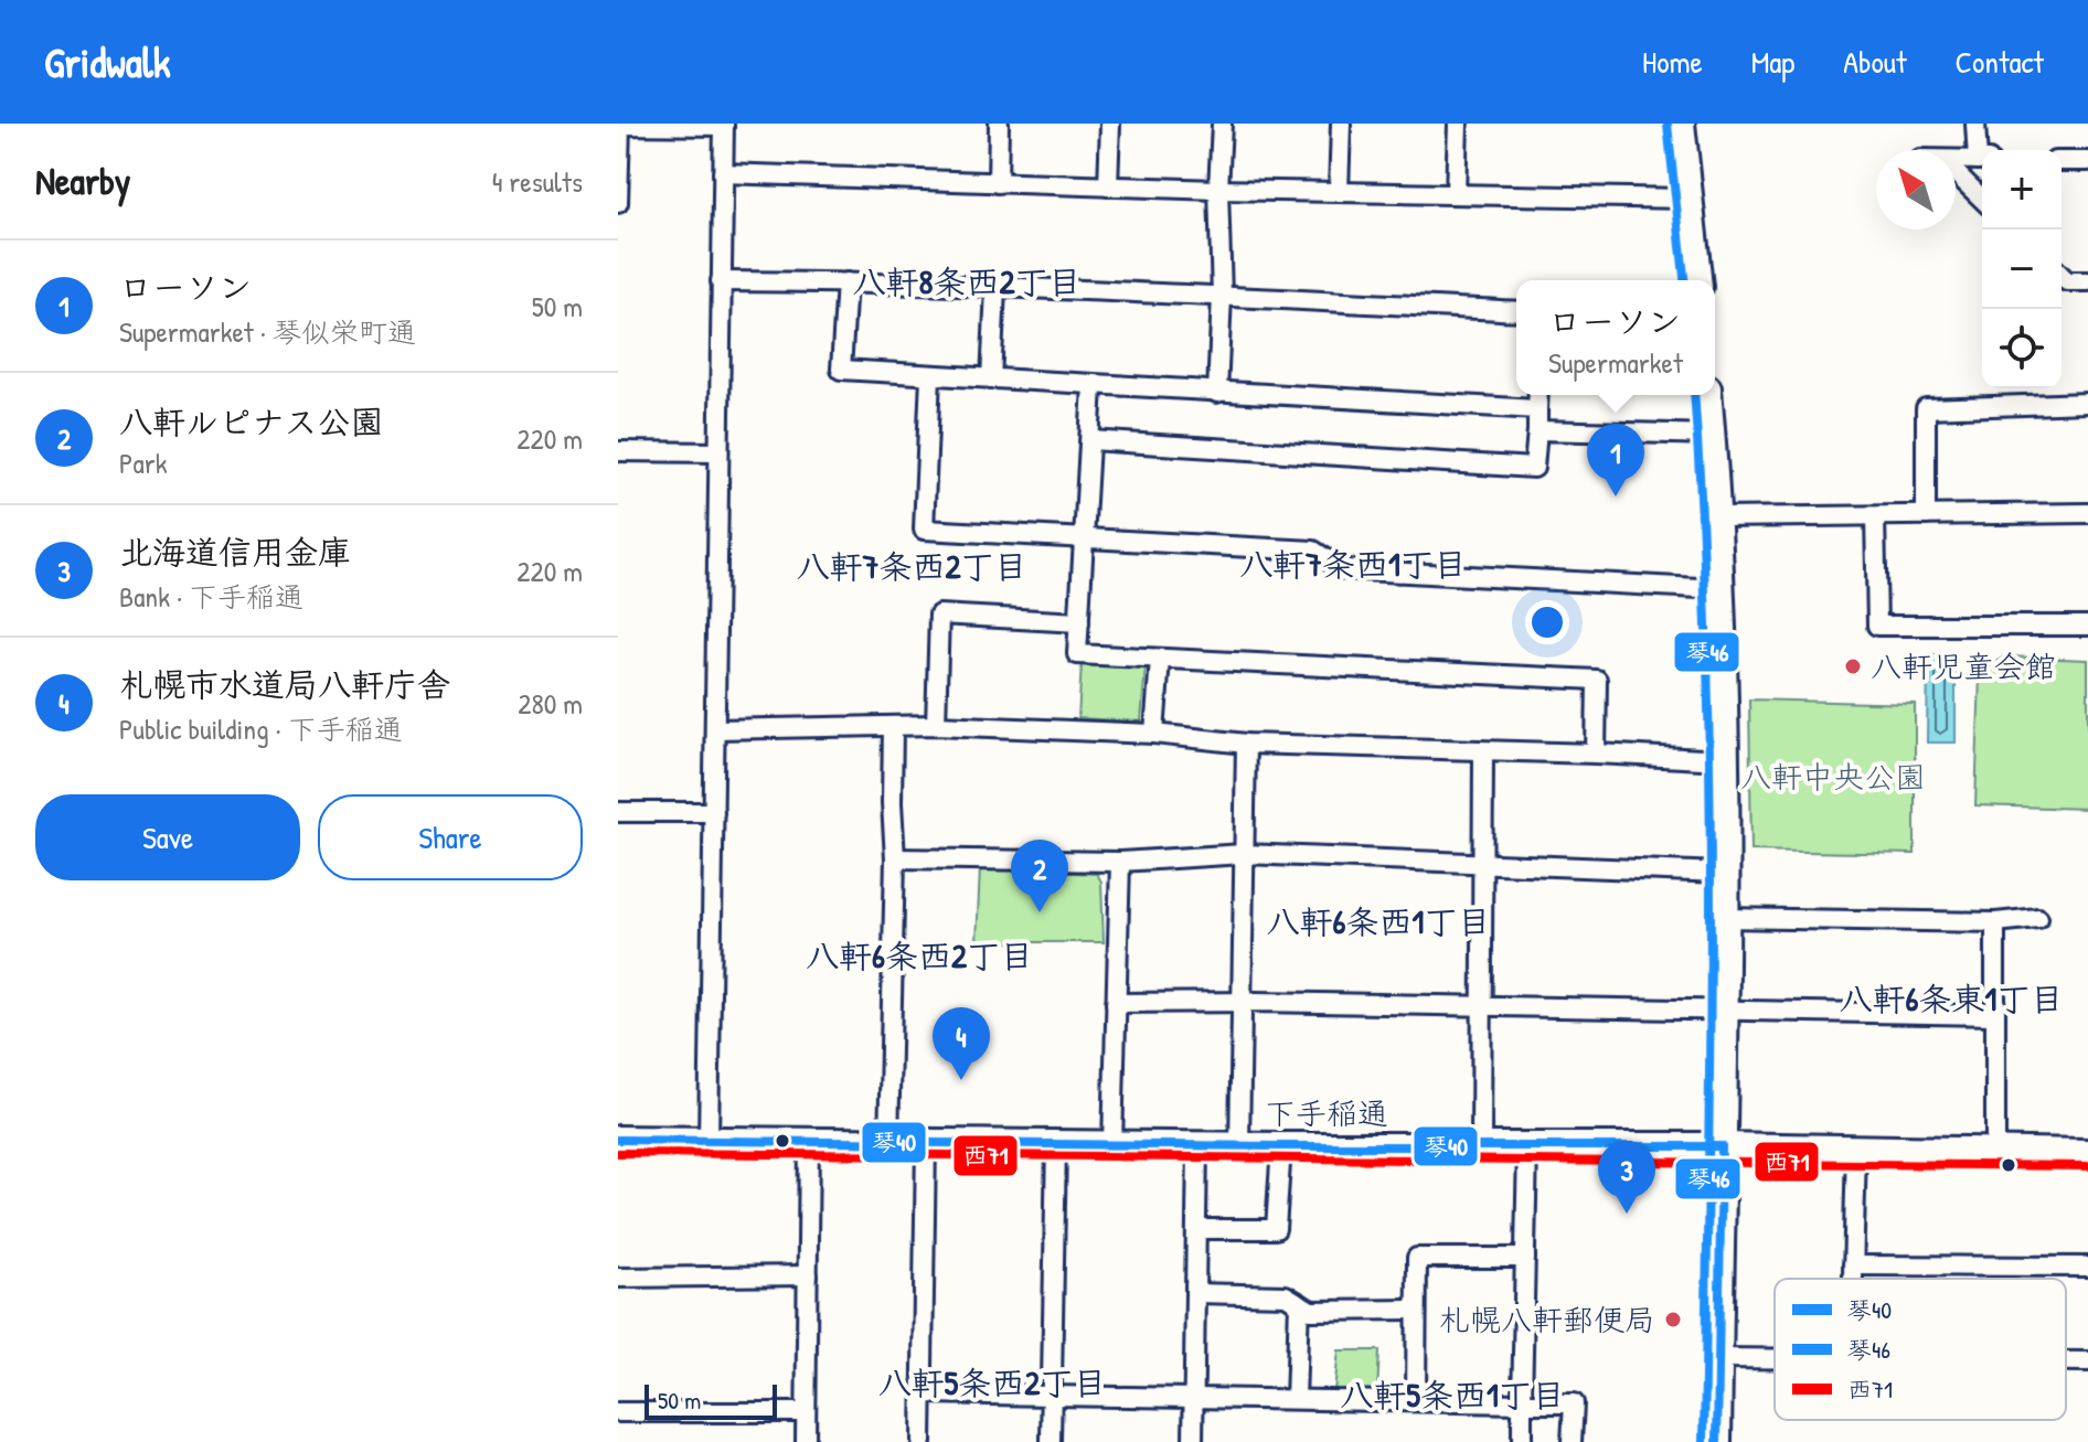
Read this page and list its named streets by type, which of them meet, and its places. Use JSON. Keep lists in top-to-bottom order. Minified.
{"streets":{"main road":["下手稲通"]},"districts":["八軒8条西2丁目","八軒7条西1丁目","八軒7条西2丁目","八軒6条西1丁目","八軒6条西2丁目","八軒6条東1丁目","八軒5条西2丁目","八軒5条西1丁目"],"parks":["八軒中央公園"],"places":["八軒児童会館","札幌八軒郵便局"],"lines":["transit line 琴46","transit line 琴40","transit line 西71"],"legend":["琴40","琴46","西71"],"scale_bar":"50 m","north":"top left","page":{"header":"Gridwalk","nav":["Home","Map","About","Contact"],"heading":["Nearby","4 results"],"map_buttons":["+","−"],"list":[{"mark":"1","name":"ローソン","note":"Supermarket · 琴似栄町通","value":"50 m"},{"mark":"2","name":"八軒ルピナス公園","note":"Park","value":"220 m"},{"mark":"3","name":"北海道信用金庫","note":"Bank · 下手稲通","value":"220 m"},{"mark":"4","name":"札幌市水道局八軒庁舎","note":"Public building · 下手稲通","value":"280 m"}],"popup":["ローソン","Supermarket"],"pins":["1","2","4","3"],"buttons":["Save","Share"],"scale":"50 m"}}
